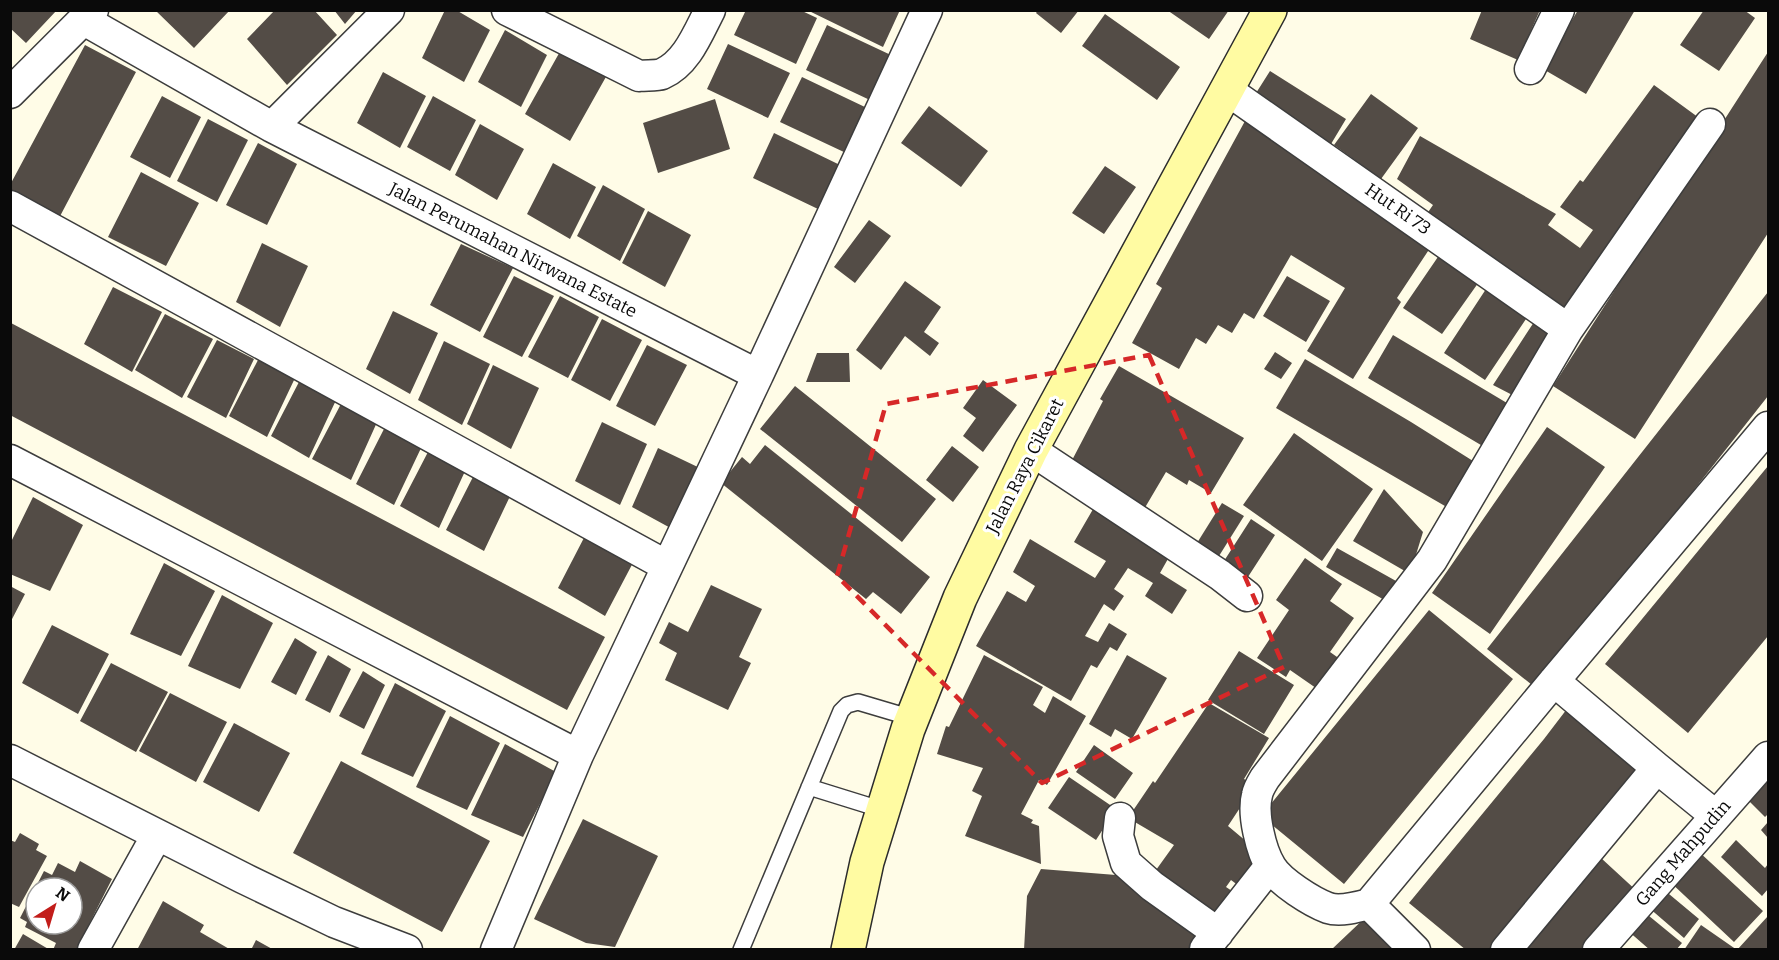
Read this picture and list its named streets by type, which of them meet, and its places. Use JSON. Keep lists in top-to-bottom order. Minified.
{"streets":{"main road":["Jalan Raya Cikaret"],"street":["Hut Ri 73","Jalan Perumahan Nirwana Estate","Gang Mahpudin"]},"crossings":[["Hut Ri 73","Jalan Raya Cikaret"]],"north":"top right"}
